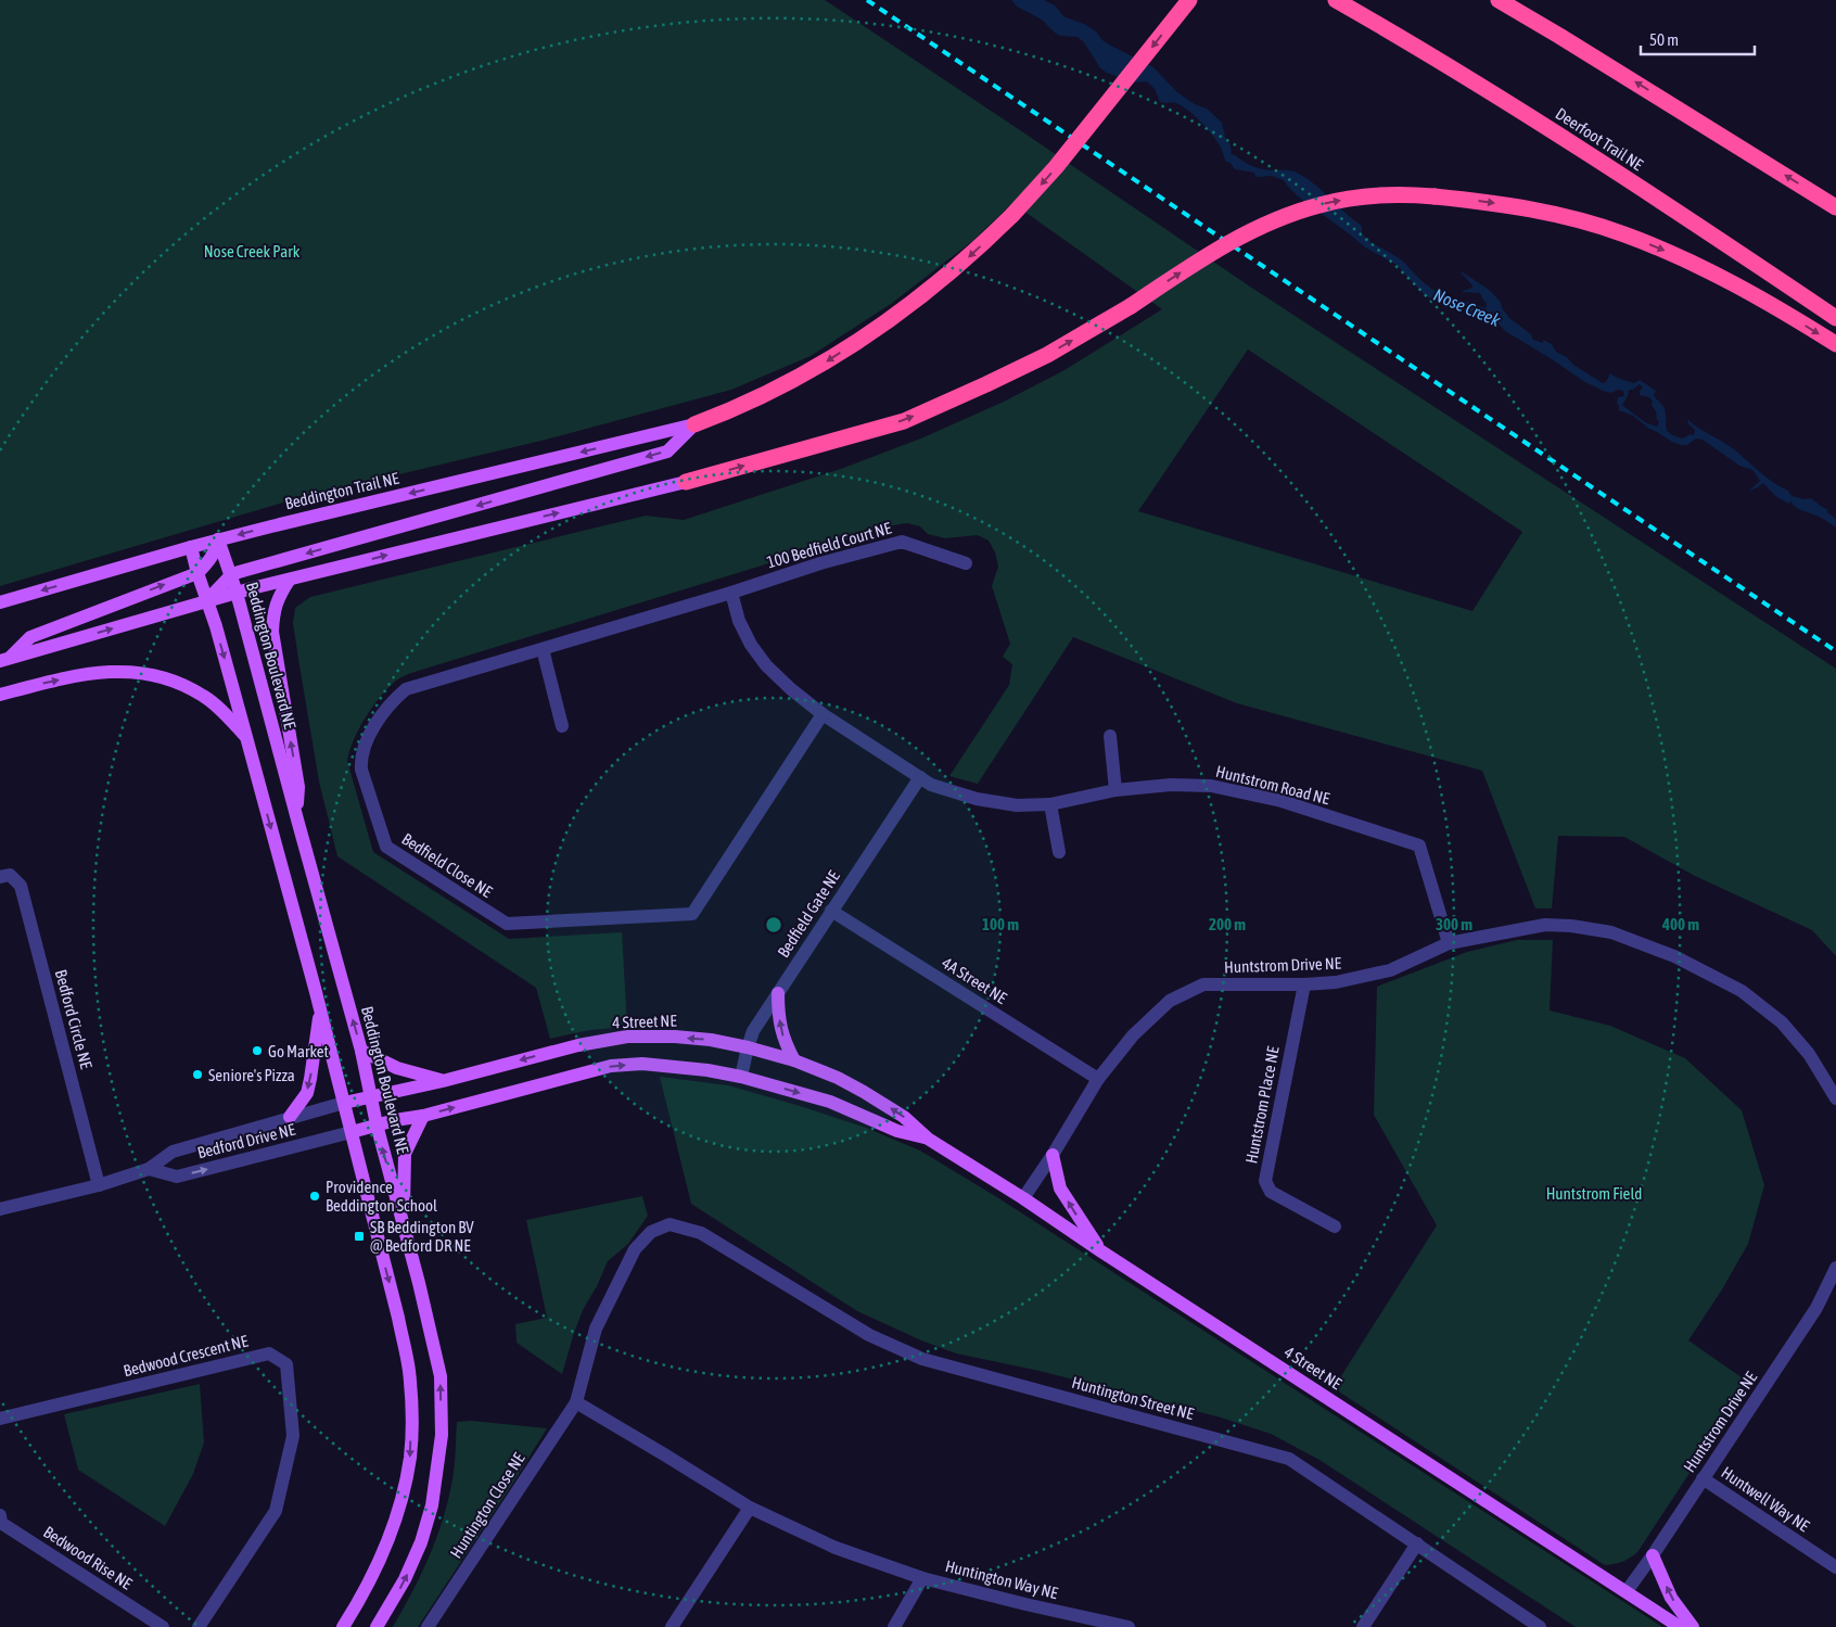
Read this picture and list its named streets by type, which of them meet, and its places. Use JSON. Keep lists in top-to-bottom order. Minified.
{"streets":{"highway":["Deerfoot Trail NE"],"main road":["Beddington Trail NE","Beddington Boulevard NE","4 Street NE"],"street":["100 Bedfield Court NE","Huntstrom Road NE","Bedfield Close NE","Bedfield Gate NE","Huntstrom Drive NE","4A Street NE","Bedford Circle NE","Huntstrom Place NE","Bedford Drive NE","Bedwood Crescent NE","Huntington Street NE","Huntwell Way NE","Huntington Close NE","Bedwood Rise NE","Huntington Way NE"]},"crossings":[["Beddington Trail NE","Beddington Boulevard NE"],["100 Bedfield Court NE","Bedfield Close NE"],["Beddington Boulevard NE","4 Street NE"],["Huntstrom Road NE","Bedfield Gate NE"],["Huntstrom Road NE","Huntstrom Drive NE"],["Bedfield Gate NE","4A Street NE"],["Bedfield Gate NE","4 Street NE"],["Huntstrom Drive NE","4A Street NE"],["Huntstrom Drive NE","4 Street NE"],["Huntstrom Drive NE","Huntstrom Place NE"],["Huntstrom Drive NE","Huntwell Way NE"],["Bedford Circle NE","Bedford Drive NE"],["4 Street NE","Bedford Drive NE"],["Huntington Street NE","Huntington Close NE"]],"water":["Nose Creek"],"parks":["Nose Creek Park","Huntstrom Field"],"places":{"other":["Go Market","Seniore's Pizza","Providence Beddington School"],"transit":["SB Beddington BV @ Bedford DR NE"]},"scale_bar":"50 m","rings":["100 m","200 m","300 m","400 m"]}
